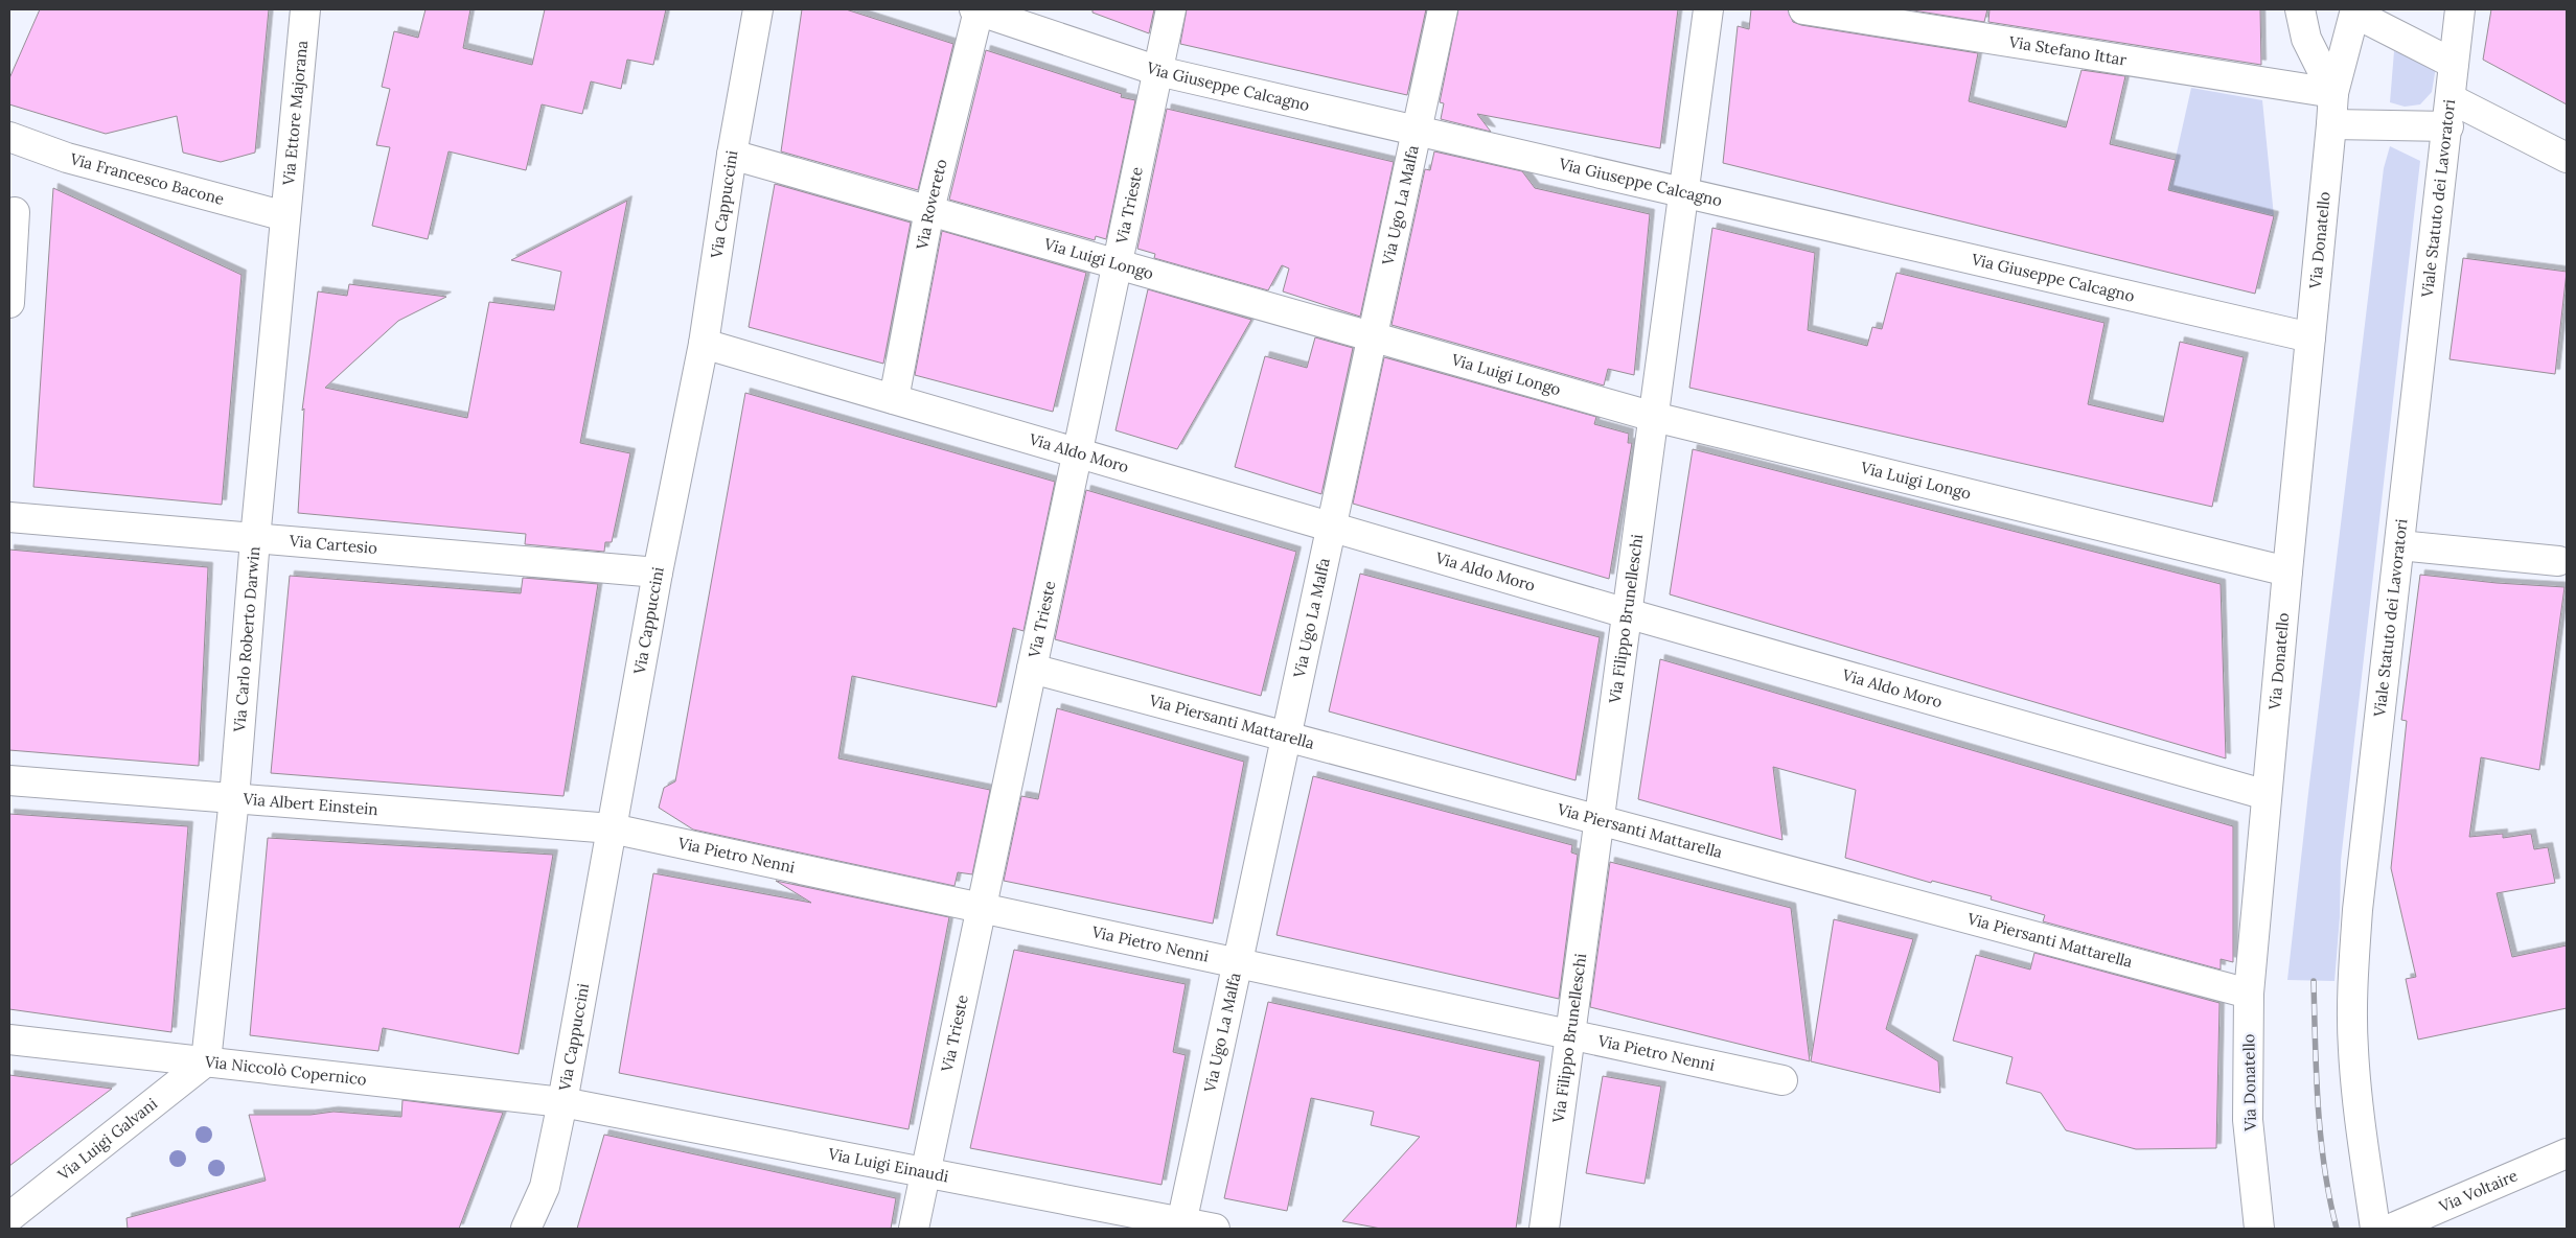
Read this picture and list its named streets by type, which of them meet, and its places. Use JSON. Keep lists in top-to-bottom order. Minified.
{"streets":{"street":["Via Stefano Ittar","Via Giuseppe Calcagno","Via Ettore Majorana","Via Francesco Bacone","Viale Statuto dei Lavoratori","Via Rovereto","Via Cappuccini","Via Trieste","Via Ugo La Malfa","Via Donatello","Via Luigi Longo","Via Aldo Moro","Via Cartesio","Via Filippo Brunelleschi","Via Carlo Roberto Darwin","Via Piersanti Mattarella","Via Albert Einstein","Via Pietro Nenni","Via Niccolò Copernico","Via Luigi Galvani","Via Luigi Einaudi","Via Voltaire"]},"crossings":[["Via Stefano Ittar","Via Donatello"],["Via Giuseppe Calcagno","Via Rovereto"],["Via Giuseppe Calcagno","Via Trieste"],["Via Giuseppe Calcagno","Via Ugo La Malfa"],["Via Giuseppe Calcagno","Via Donatello"],["Via Giuseppe Calcagno","Via Filippo Brunelleschi"],["Via Ettore Majorana","Via Francesco Bacone"],["Via Ettore Majorana","Via Carlo Roberto Darwin"],["Via Francesco Bacone","Via Carlo Roberto Darwin"],["Via Rovereto","Via Luigi Longo"],["Via Rovereto","Via Aldo Moro"],["Via Cappuccini","Via Luigi Longo"],["Via Cappuccini","Via Aldo Moro"],["Via Cappuccini","Via Cartesio"],["Via Cappuccini","Via Albert Einstein"],["Via Cappuccini","Via Pietro Nenni"],["Via Cappuccini","Via Niccolò Copernico"],["Via Cappuccini","Via Luigi Einaudi"],["Via Trieste","Via Luigi Longo"],["Via Trieste","Via Aldo Moro"],["Via Trieste","Via Piersanti Mattarella"],["Via Trieste","Via Pietro Nenni"],["Via Trieste","Via Luigi Einaudi"],["Via Ugo La Malfa","Via Luigi Longo"],["Via Ugo La Malfa","Via Aldo Moro"],["Via Ugo La Malfa","Via Piersanti Mattarella"],["Via Ugo La Malfa","Via Pietro Nenni"],["Via Ugo La Malfa","Via Luigi Einaudi"],["Via Donatello","Via Luigi Longo"],["Via Donatello","Via Aldo Moro"],["Via Donatello","Via Piersanti Mattarella"],["Via Luigi Longo","Via Filippo Brunelleschi"],["Via Aldo Moro","Via Filippo Brunelleschi"],["Via Cartesio","Via Carlo Roberto Darwin"],["Via Filippo Brunelleschi","Via Piersanti Mattarella"],["Via Filippo Brunelleschi","Via Pietro Nenni"],["Via Carlo Roberto Darwin","Via Albert Einstein"],["Via Carlo Roberto Darwin","Via Niccolò Copernico"],["Via Carlo Roberto Darwin","Via Luigi Galvani"],["Via Albert Einstein","Via Pietro Nenni"],["Via Niccolò Copernico","Via Luigi Galvani"],["Via Niccolò Copernico","Via Luigi Einaudi"]]}
